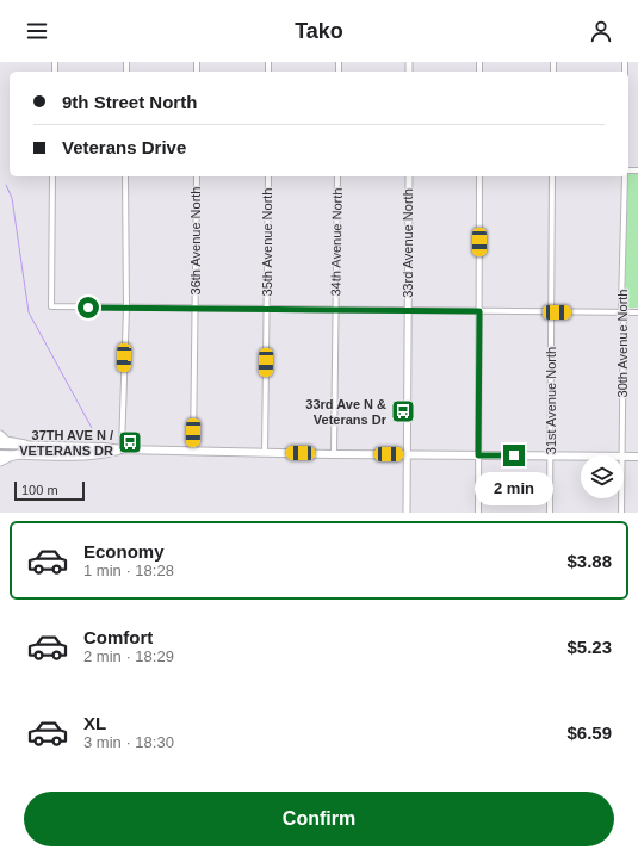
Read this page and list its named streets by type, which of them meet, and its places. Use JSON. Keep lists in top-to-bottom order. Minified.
{"streets":{"street":["36th Avenue North","35th Avenue North","34th Avenue North","33rd Avenue North","30th Avenue North","31st Avenue North"]},"places":{"bus stop":["33rd Ave N & Veterans Dr","37TH AVE N / VETERANS DR"]},"scale_bar":"100 m","page":{"header":"Tako","banner":["9th Street North","Veterans Drive"],"bubble":"2 min","scale":"100 m","list":[{"name":"Economy","note":"1 min · 18:28","value":"$3.88"},{"name":"Comfort","note":"2 min · 18:29","value":"$5.23"},{"name":"XL","note":"3 min · 18:30","value":"$6.59"}],"buttons":"Confirm"}}
